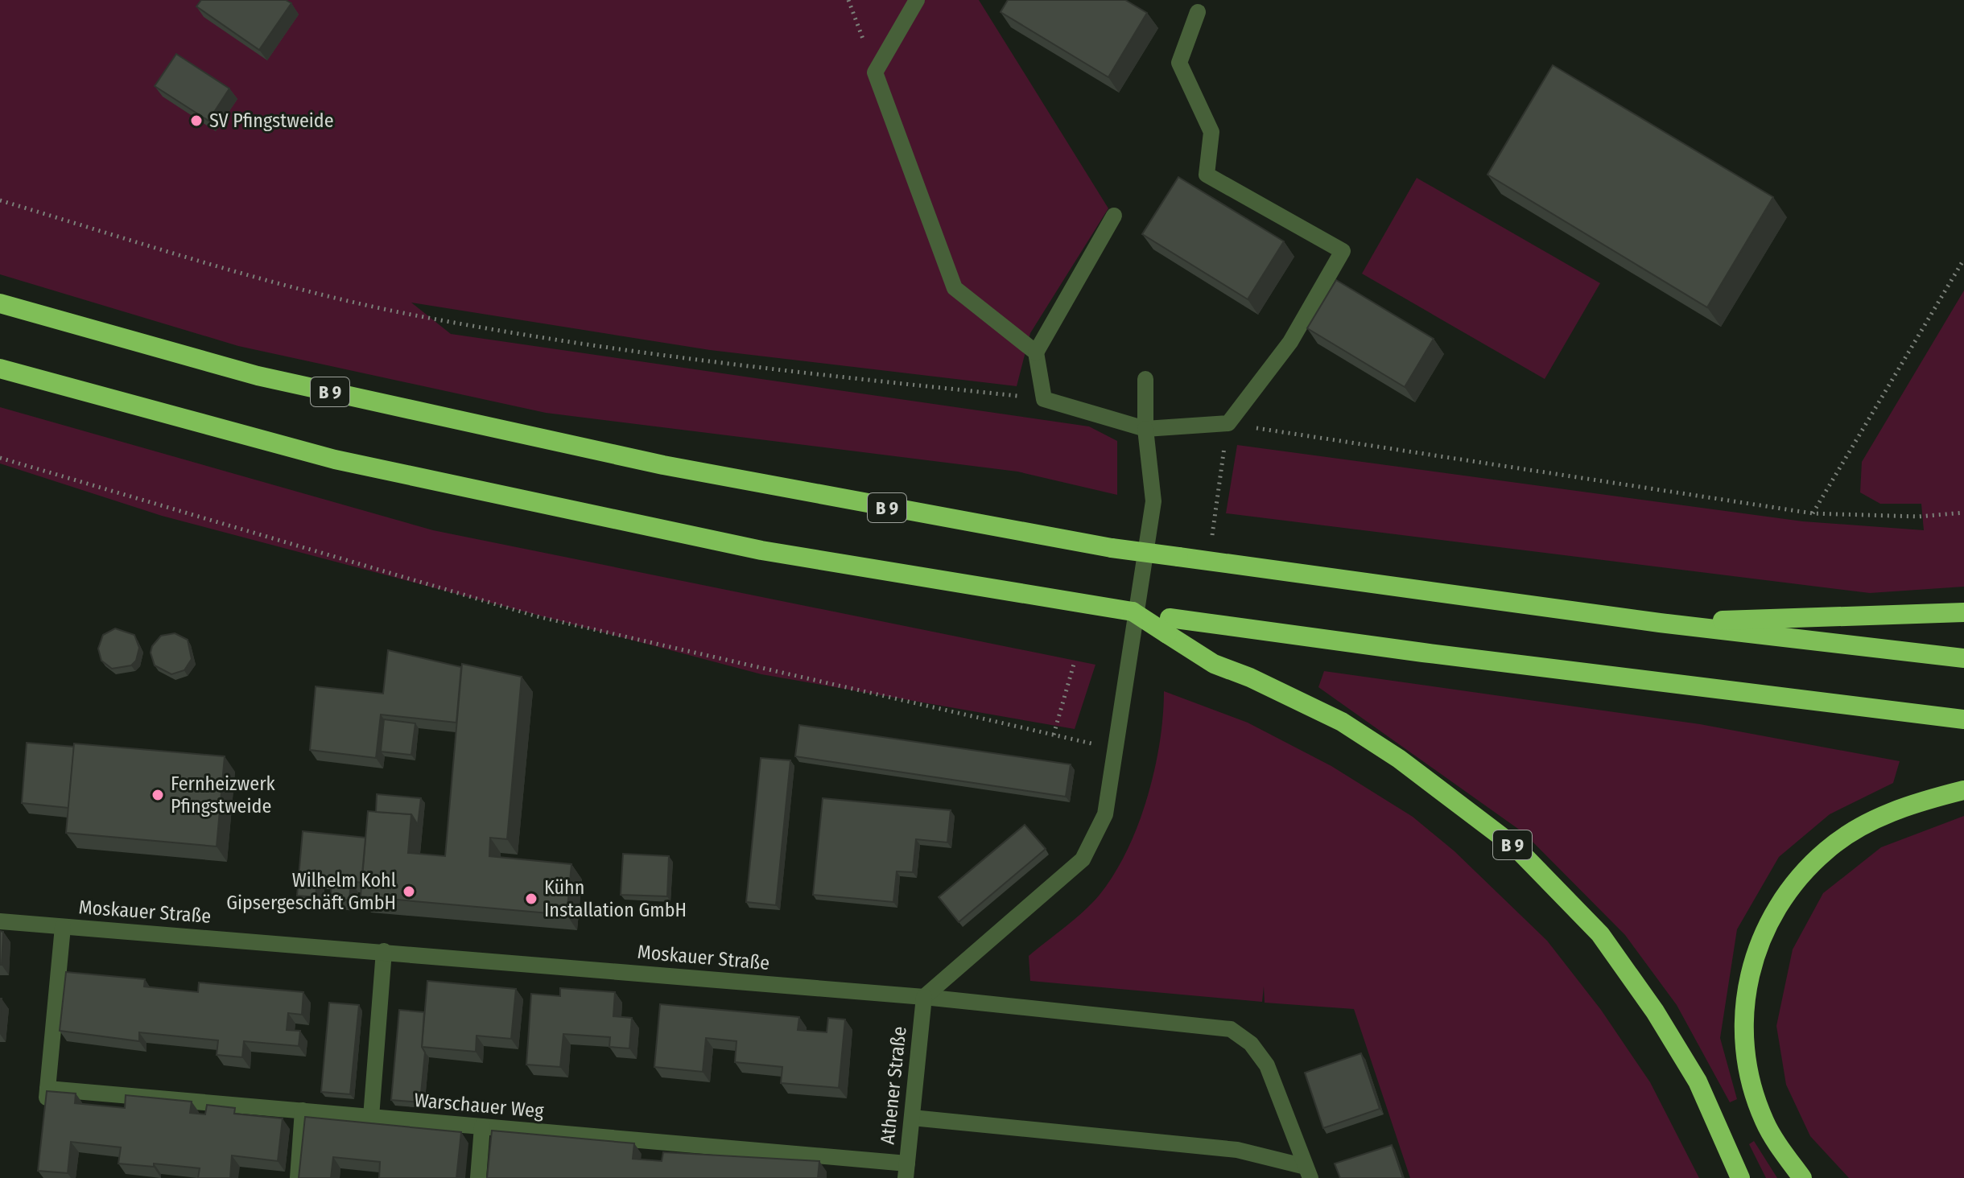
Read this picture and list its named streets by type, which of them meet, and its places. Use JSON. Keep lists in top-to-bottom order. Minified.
{"streets":{"highway":["B 9"],"street":["Moskauer Straße","Athener Straße","Warschauer Weg"]},"crossings":[["Moskauer Straße","Athener Straße"],["Athener Straße","Warschauer Weg"]],"places":["SV Pfingstweide","Fernheizwerk Pfingstweide","Wilhelm Kohl Gipsergeschäft GmbH","Kühn Installation GmbH"]}
